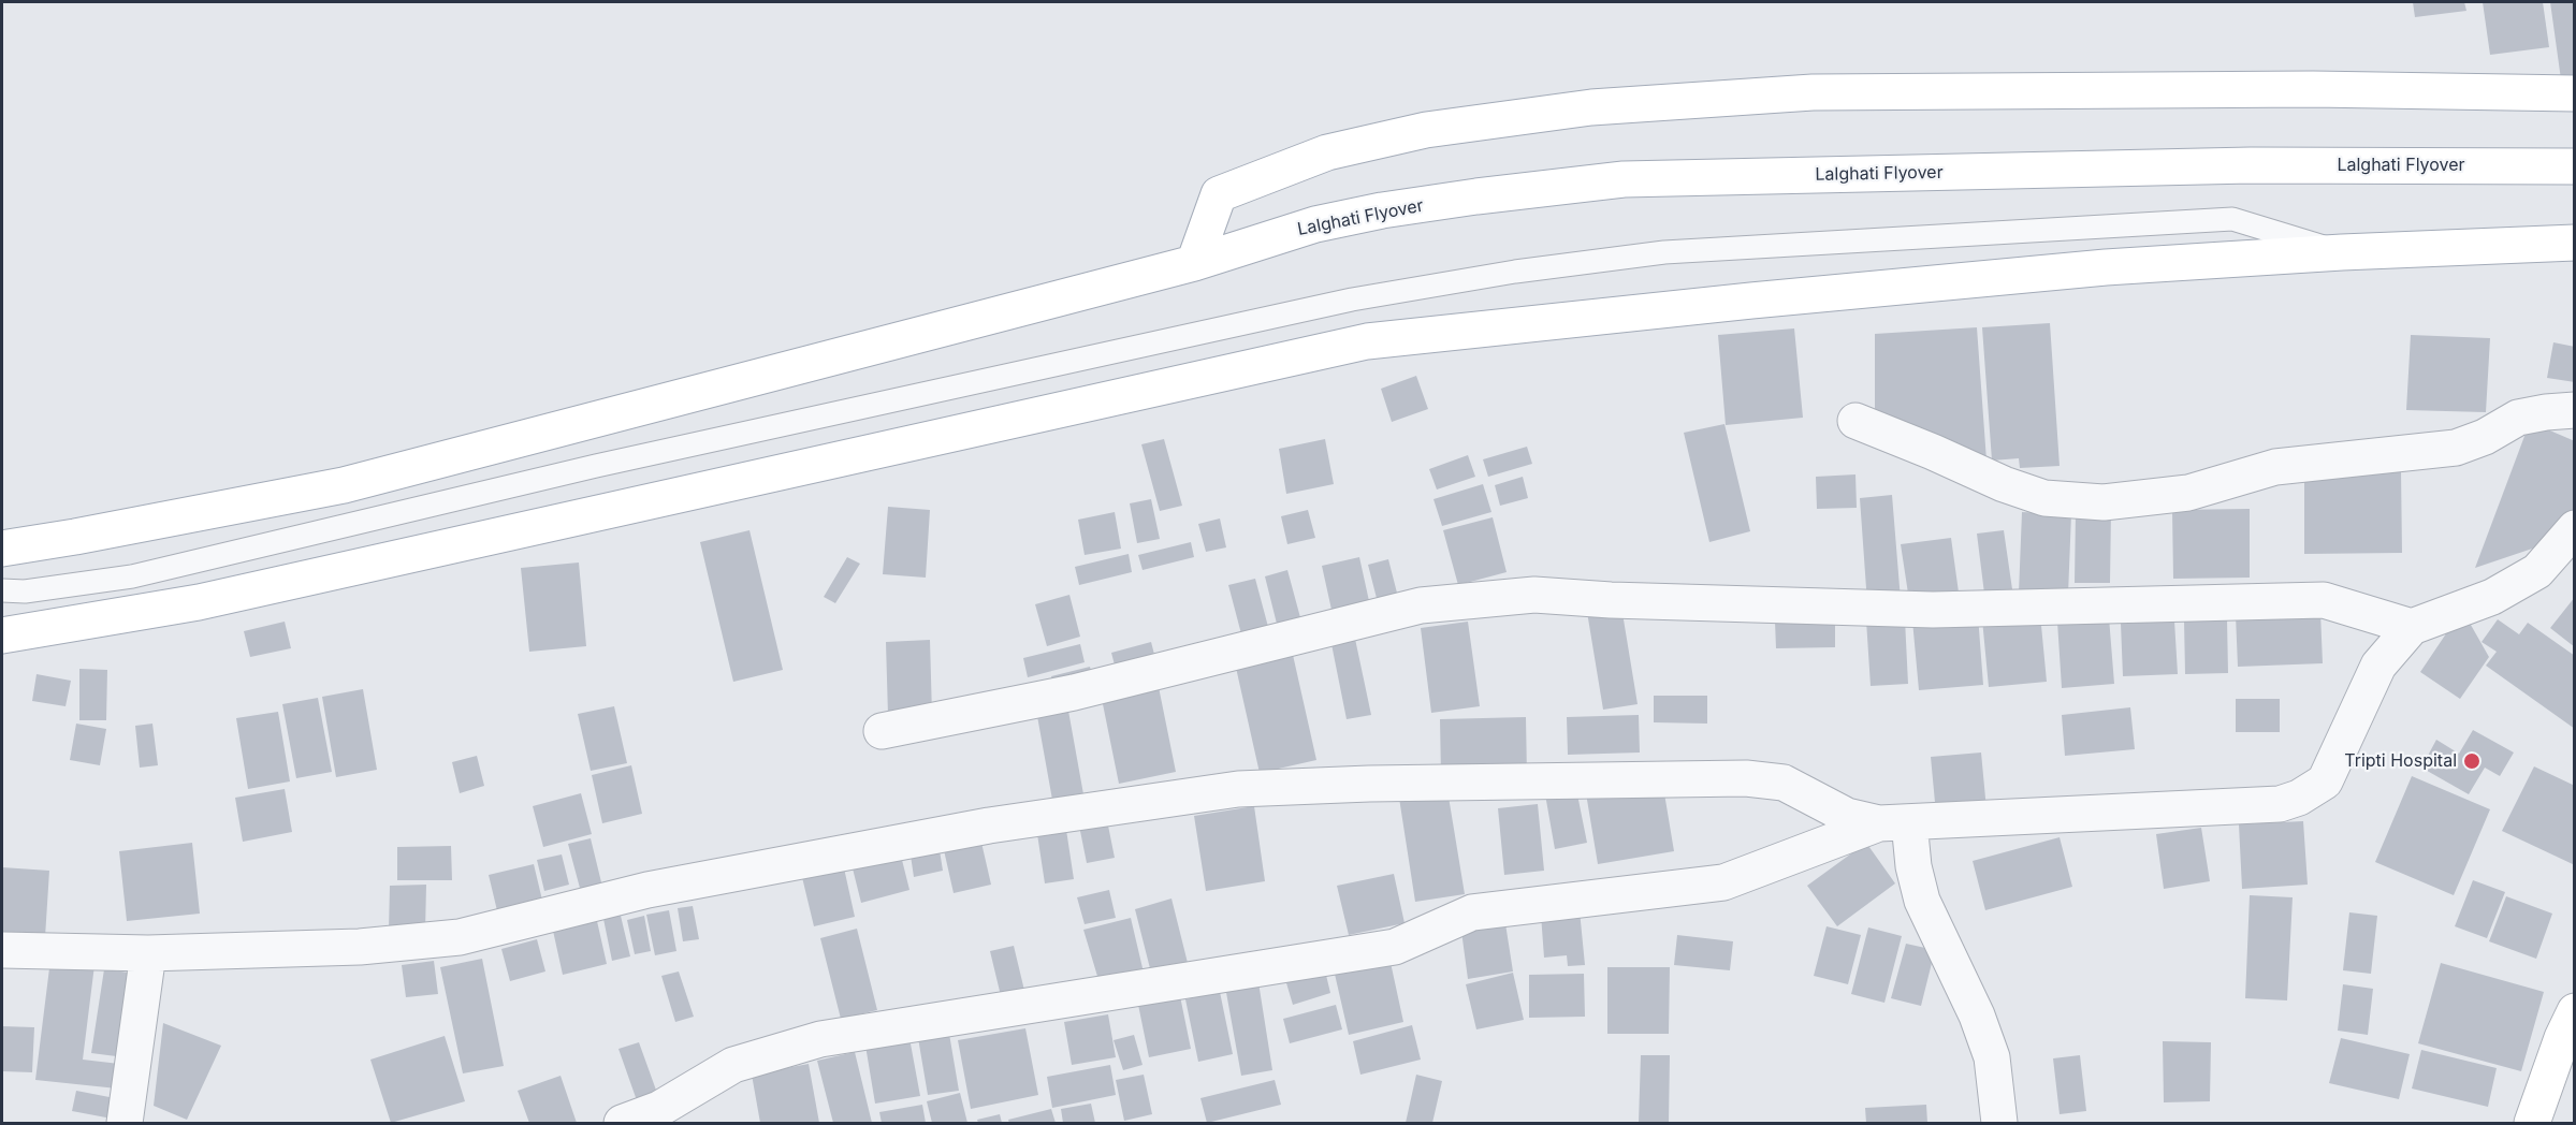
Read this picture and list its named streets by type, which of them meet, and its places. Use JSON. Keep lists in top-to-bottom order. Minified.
{"streets":{"main road":["Lalghati Flyover"]},"places":["Tripti Hospital"]}
